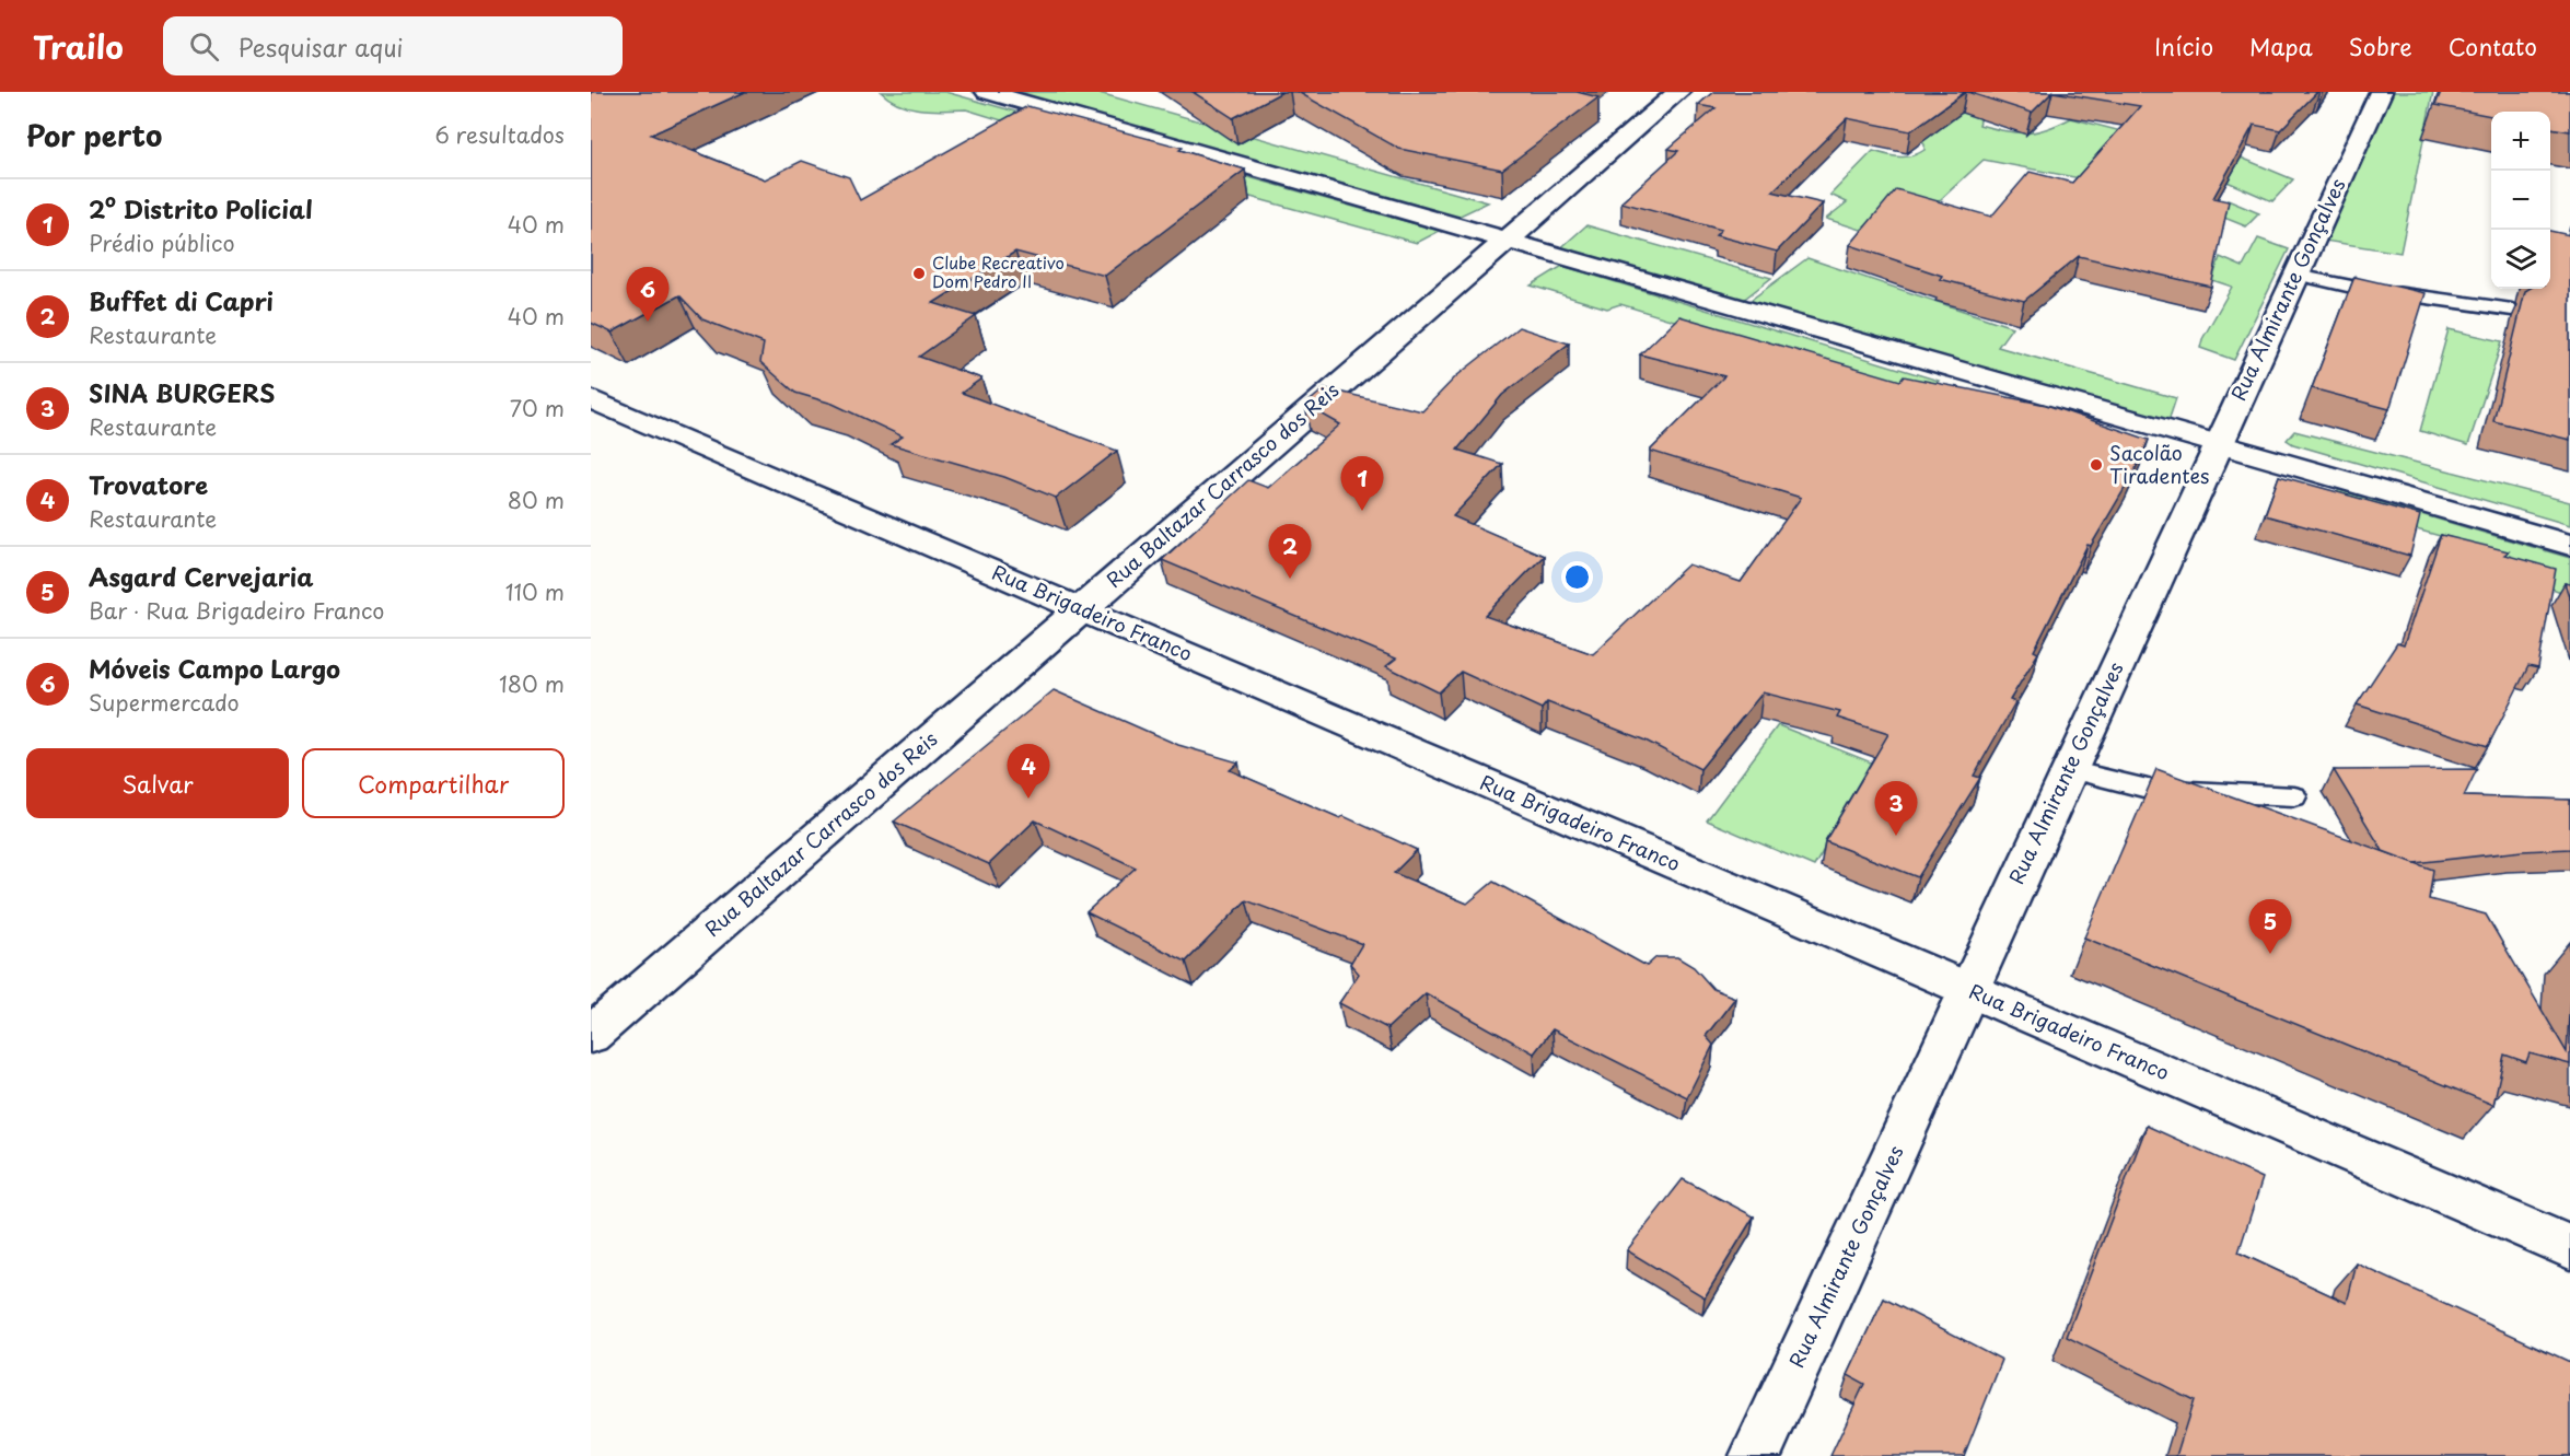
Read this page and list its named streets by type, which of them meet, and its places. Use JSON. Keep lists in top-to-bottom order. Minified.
{"streets":{"street":["Rua Almirante Gonçalves","Rua Baltazar Carrasco dos Reis","Rua Brigadeiro Franco"]},"crossings":[["Rua Almirante Gonçalves","Rua Brigadeiro Franco"],["Rua Baltazar Carrasco dos Reis","Rua Brigadeiro Franco"]],"places":["Clube Recreativo Dom Pedro II","Sacolão Tiradentes"],"page":{"header":"Trailo","search":"Pesquisar aqui","nav":["Início","Mapa","Sobre","Contato"],"heading":["Por perto","6 resultados"],"map_buttons":["+","−"],"list":[{"mark":"1","name":"2º Distrito Policial","note":"Prédio público","value":"40 m"},{"mark":"2","name":"Buffet di Capri","note":"Restaurante","value":"40 m"},{"mark":"3","name":"SINA BURGERS","note":"Restaurante","value":"70 m"},{"mark":"4","name":"Trovatore","note":"Restaurante","value":"80 m"},{"mark":"5","name":"Asgard Cervejaria","note":"Bar · Rua Brigadeiro Franco","value":"110 m"},{"mark":"6","name":"Móveis Campo Largo","note":"Supermercado","value":"180 m"}],"pins":["6","1","2","4","3","5"],"buttons":["Salvar","Compartilhar"]}}
